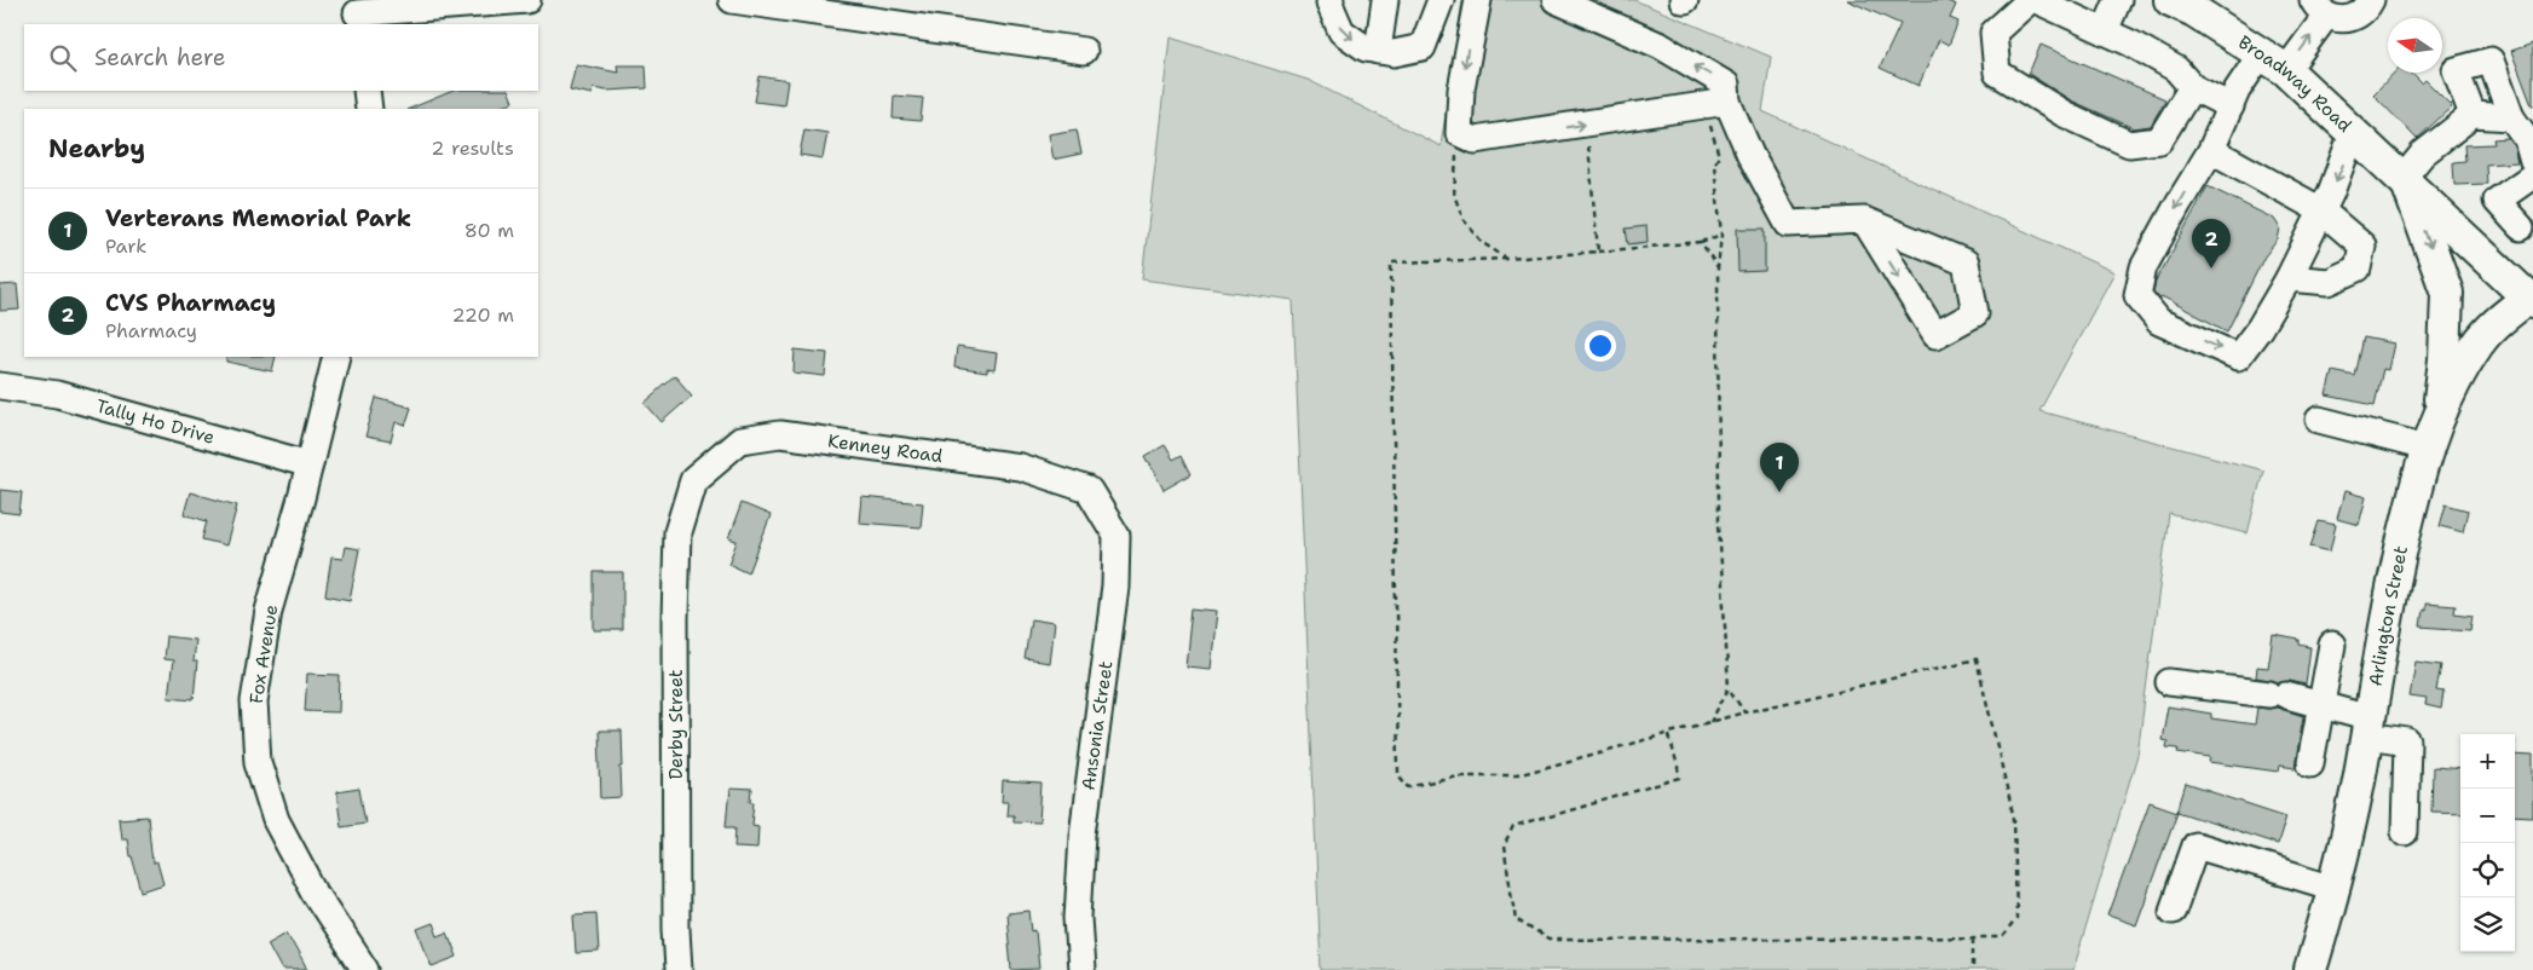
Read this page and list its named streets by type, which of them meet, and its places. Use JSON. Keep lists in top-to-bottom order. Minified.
{"streets":{"main road":["Broadway Road","Arlington Street"],"street":["Tally Ho Drive","Kenney Road","Fox Avenue","Derby Street","Ansonia Street"]},"crossings":[["Broadway Road","Arlington Street"],["Tally Ho Drive","Fox Avenue"],["Kenney Road","Derby Street"],["Kenney Road","Ansonia Street"]],"north":"left","page":{"search":"Search here","heading":["Nearby","2 results"],"list":[{"mark":"1","name":"Verterans Memorial Park","note":"Park","value":"80 m"},{"mark":"2","name":"CVS Pharmacy","note":"Pharmacy","value":"220 m"}],"pins":["2","1"],"map_buttons":["+","−"]}}
